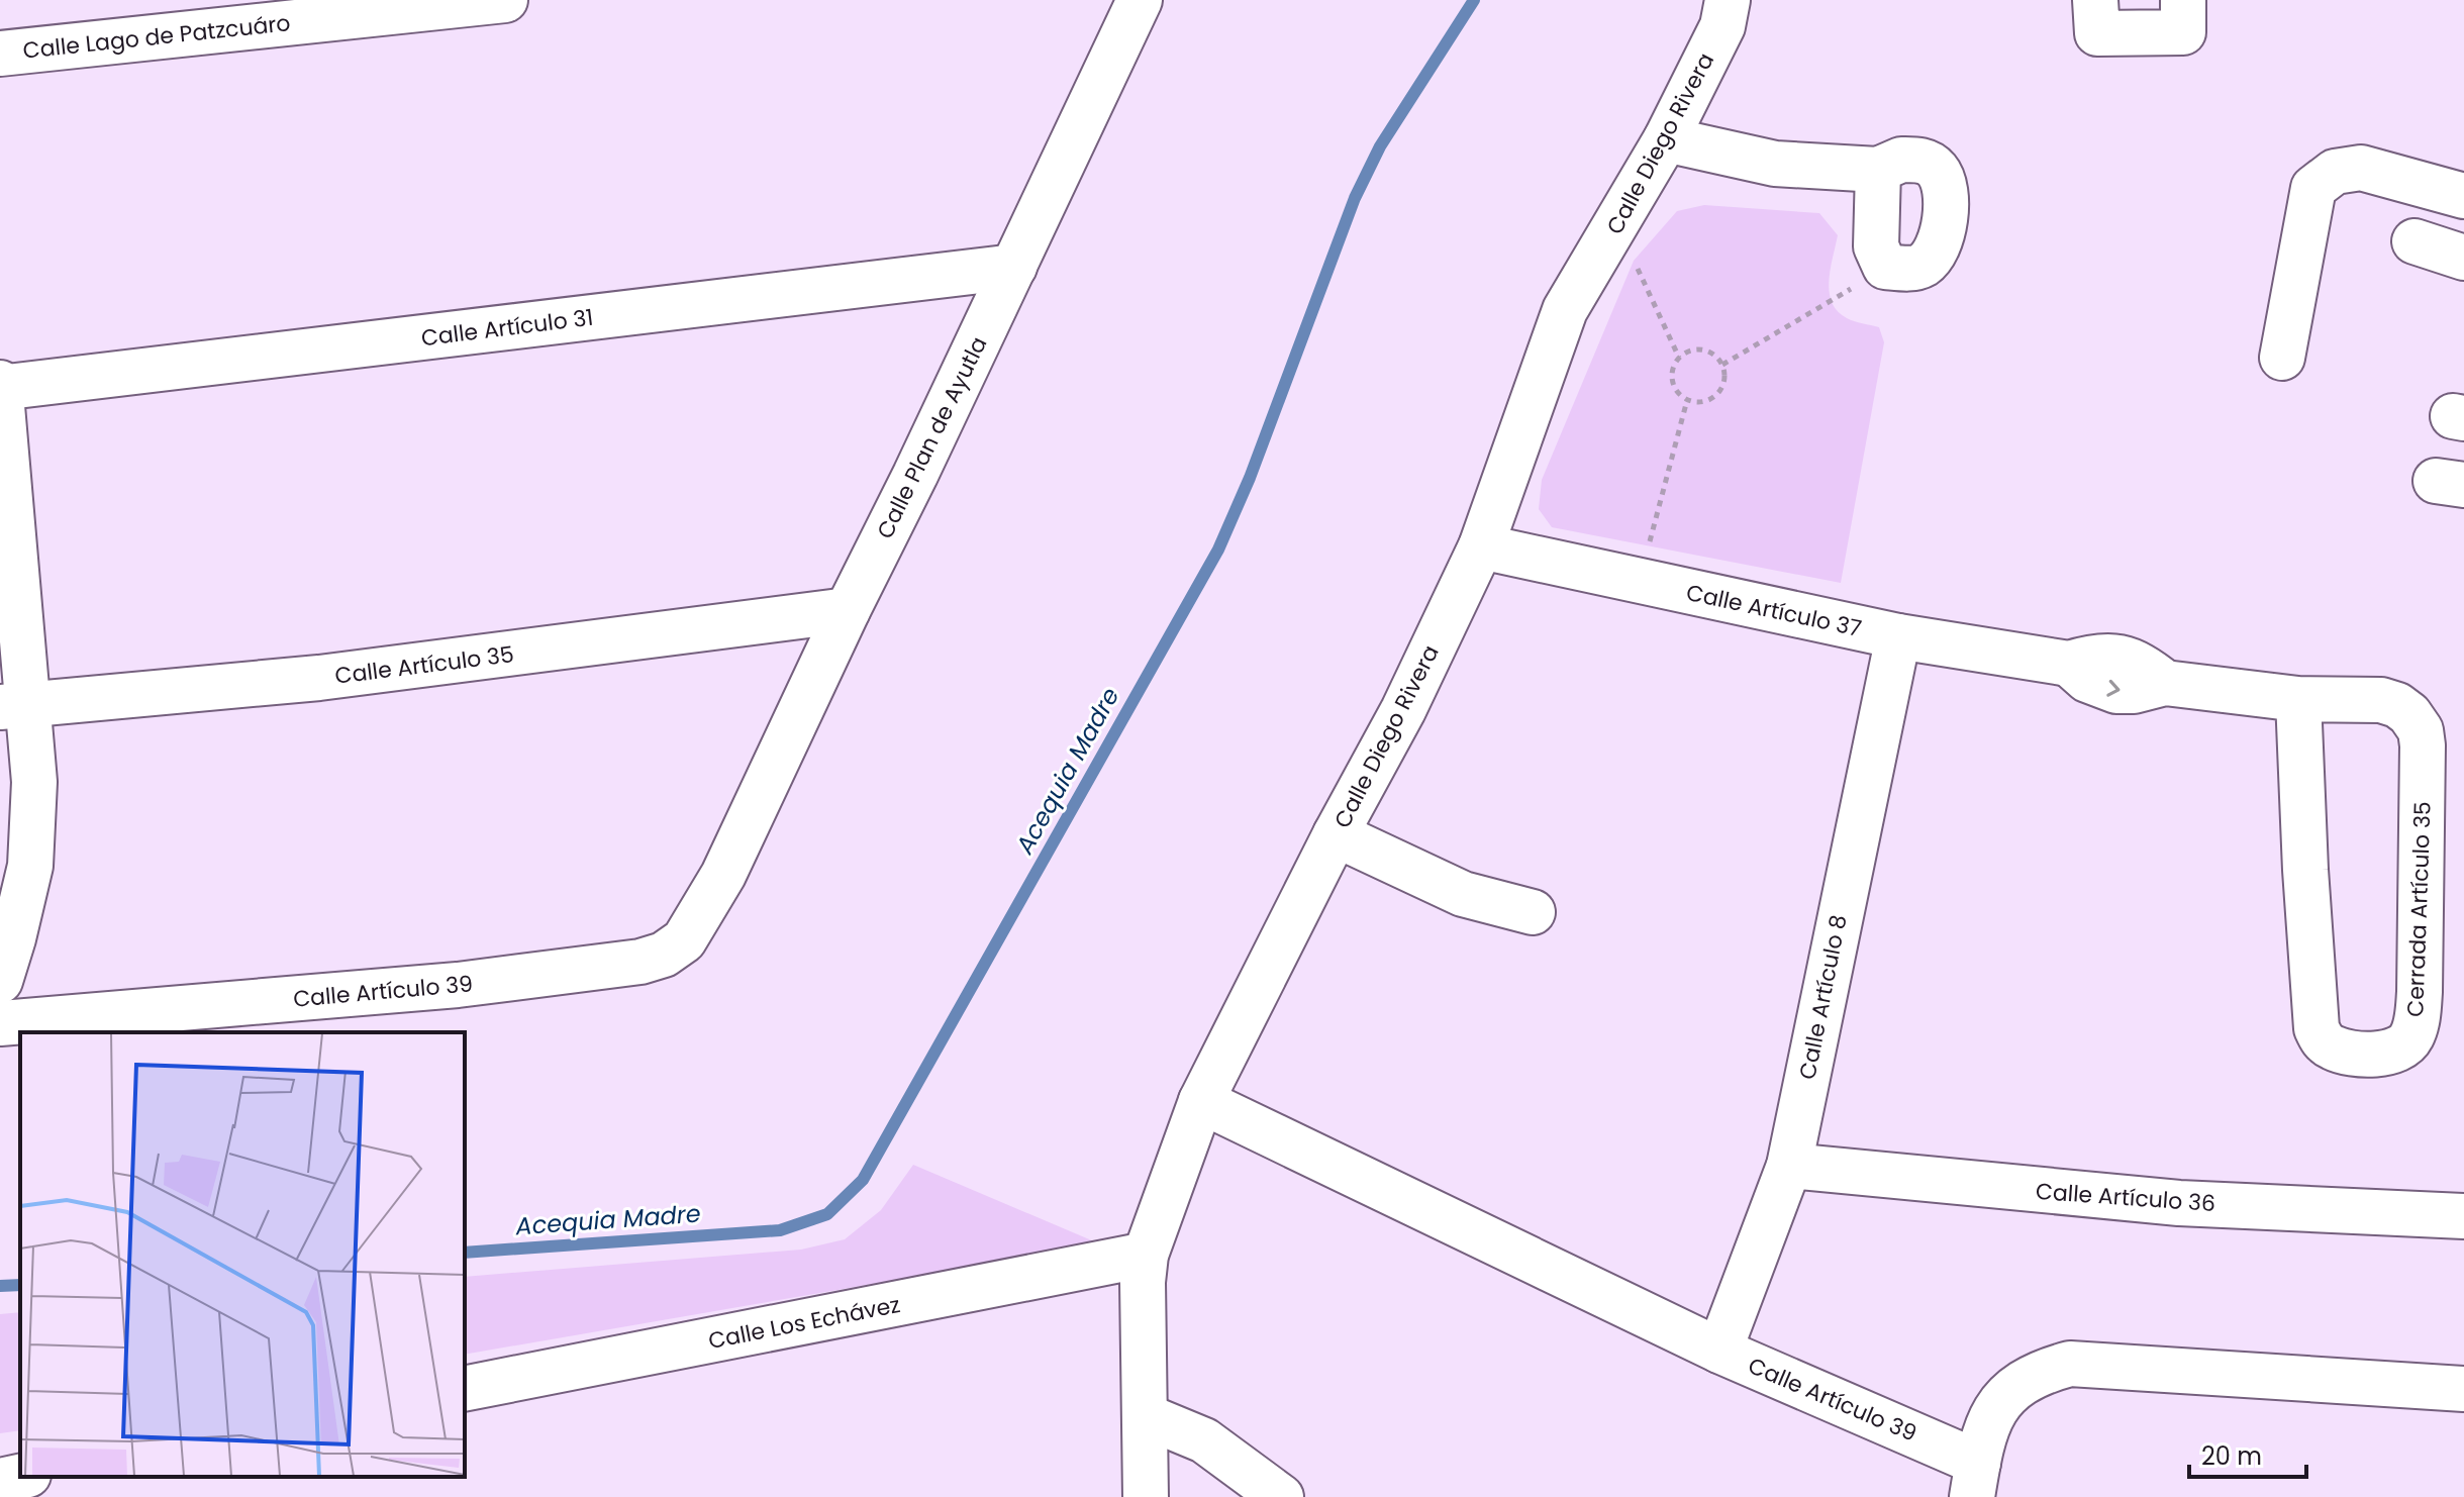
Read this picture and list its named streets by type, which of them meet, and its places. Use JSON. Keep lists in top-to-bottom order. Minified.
{"streets":{"street":["Calle Lago de Patzcuáro","Calle Diego Rivera","Calle Artículo 31","Calle Plan de Ayutla","Calle Artículo 37","Calle Artículo 35","Cerrada Artículo 35","Calle Artículo 39","Calle Artículo 8","Calle Artículo 36","Calle Los Echávez"]},"crossings":[["Calle Diego Rivera","Calle Artículo 37"],["Calle Diego Rivera","Calle Artículo 39"],["Calle Diego Rivera","Calle Los Echávez"],["Calle Artículo 31","Calle Plan de Ayutla"],["Calle Plan de Ayutla","Calle Artículo 35"],["Calle Plan de Ayutla","Calle Artículo 39"],["Calle Artículo 37","Cerrada Artículo 35"],["Calle Artículo 37","Calle Artículo 8"],["Calle Artículo 39","Calle Artículo 8"],["Calle Artículo 8","Calle Artículo 36"]],"water":["Acequia Madre"],"scale_bar":"20 m"}
